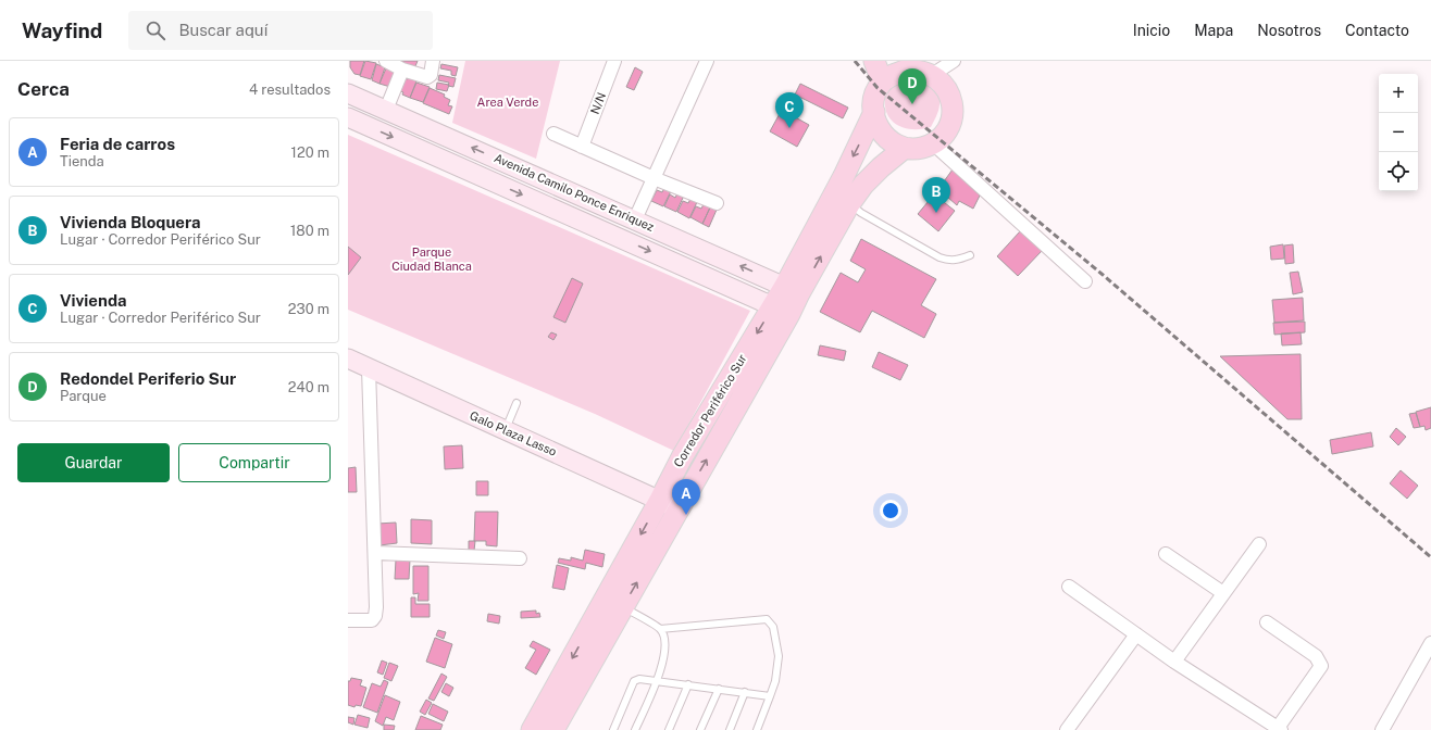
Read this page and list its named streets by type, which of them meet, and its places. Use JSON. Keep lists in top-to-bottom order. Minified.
{"streets":{"main road":["Avenida Camilo Ponce Enriquez","Corredor Periférico Sur","Galo Plaza Lasso"],"street":["N/N"]},"crossings":[["Avenida Camilo Ponce Enriquez","Corredor Periférico Sur"],["Corredor Periférico Sur","Galo Plaza Lasso"]],"parks":["Area Verde","Parque Ciudad Blanca"],"page":{"header":"Wayfind","search":"Buscar aquí","nav":["Inicio","Mapa","Nosotros","Contacto"],"heading":["Cerca","4 resultados"],"pins":["D","C","B","A"],"map_buttons":["+","−"],"list":[{"mark":"A","name":"Feria de carros","note":"Tienda","value":"120 m"},{"mark":"B","name":"Vivienda Bloquera","note":"Lugar · Corredor Periférico Sur","value":"180 m"},{"mark":"C","name":"Vivienda","note":"Lugar · Corredor Periférico Sur","value":"230 m"},{"mark":"D","name":"Redondel Periferio Sur","note":"Parque","value":"240 m"}],"buttons":["Guardar","Compartir"]}}
